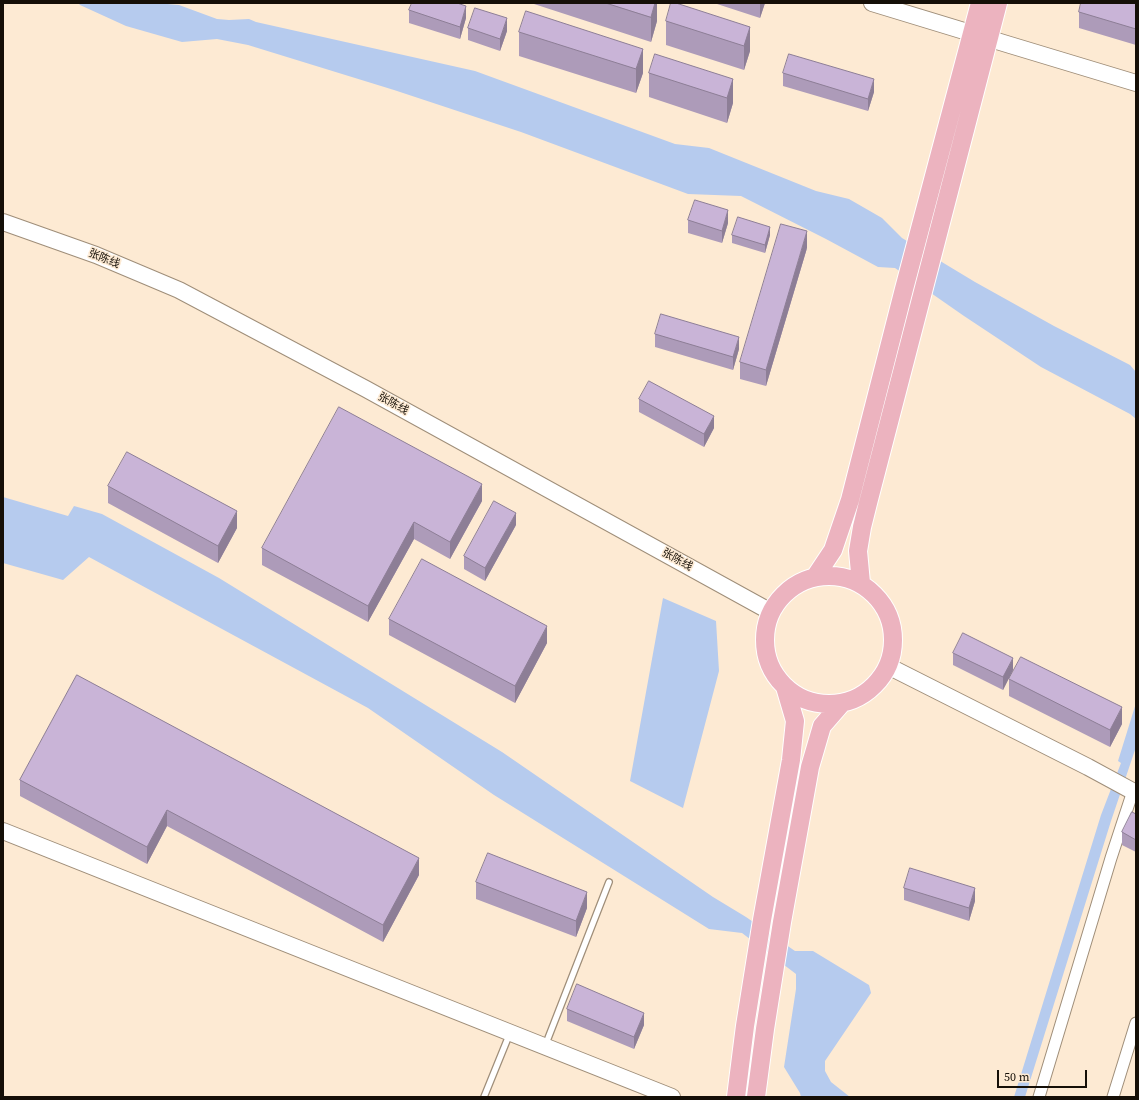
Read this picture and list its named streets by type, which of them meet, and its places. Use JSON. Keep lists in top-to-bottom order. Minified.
{"streets":{"street":["张陈线"]},"scale_bar":"50 m"}
